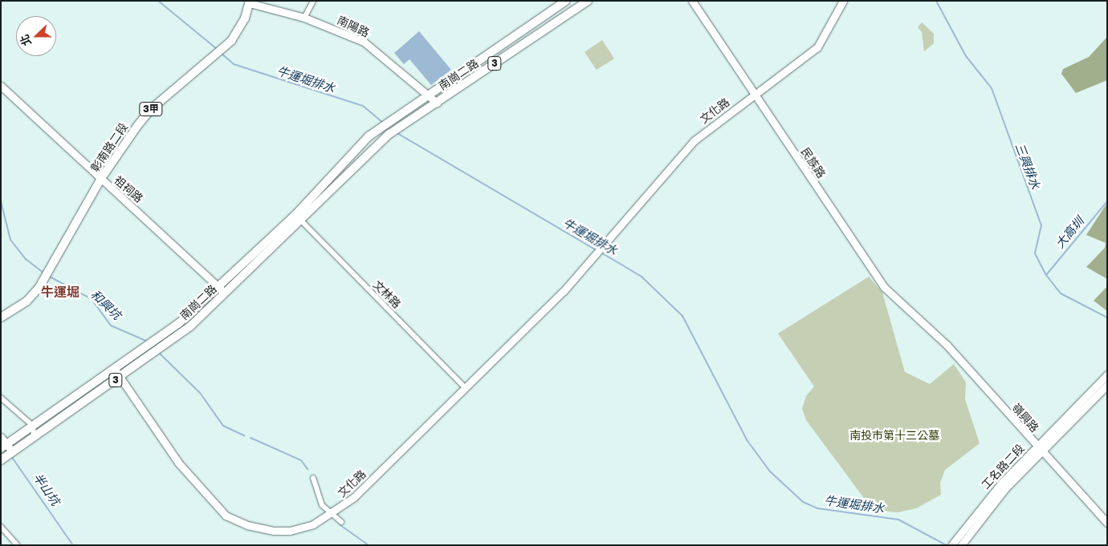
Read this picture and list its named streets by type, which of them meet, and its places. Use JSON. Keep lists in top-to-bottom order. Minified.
{"streets":{"main road":["3","南崗二路","3甲","彰南路二段"],"street":["南陽路","文化路","民族路","祖祠路","文林路","嶺興路","工名路二段"]},"crossings":[["南陽路","南崗二路"],["南陽路","彰南路二段"],["南崗二路","文化路"],["南崗二路","祖祠路"],["南崗二路","文林路"],["文化路","民族路"],["文化路","文林路"],["彰南路二段","祖祠路"],["民族路","嶺興路"],["嶺興路","工名路二段"]],"districts":["牛運堀"],"water":["牛運堀排水","三興排水","大高圳","和興坑","半山坑"],"parks":["南投市第十三公墓"],"north":"left"}
